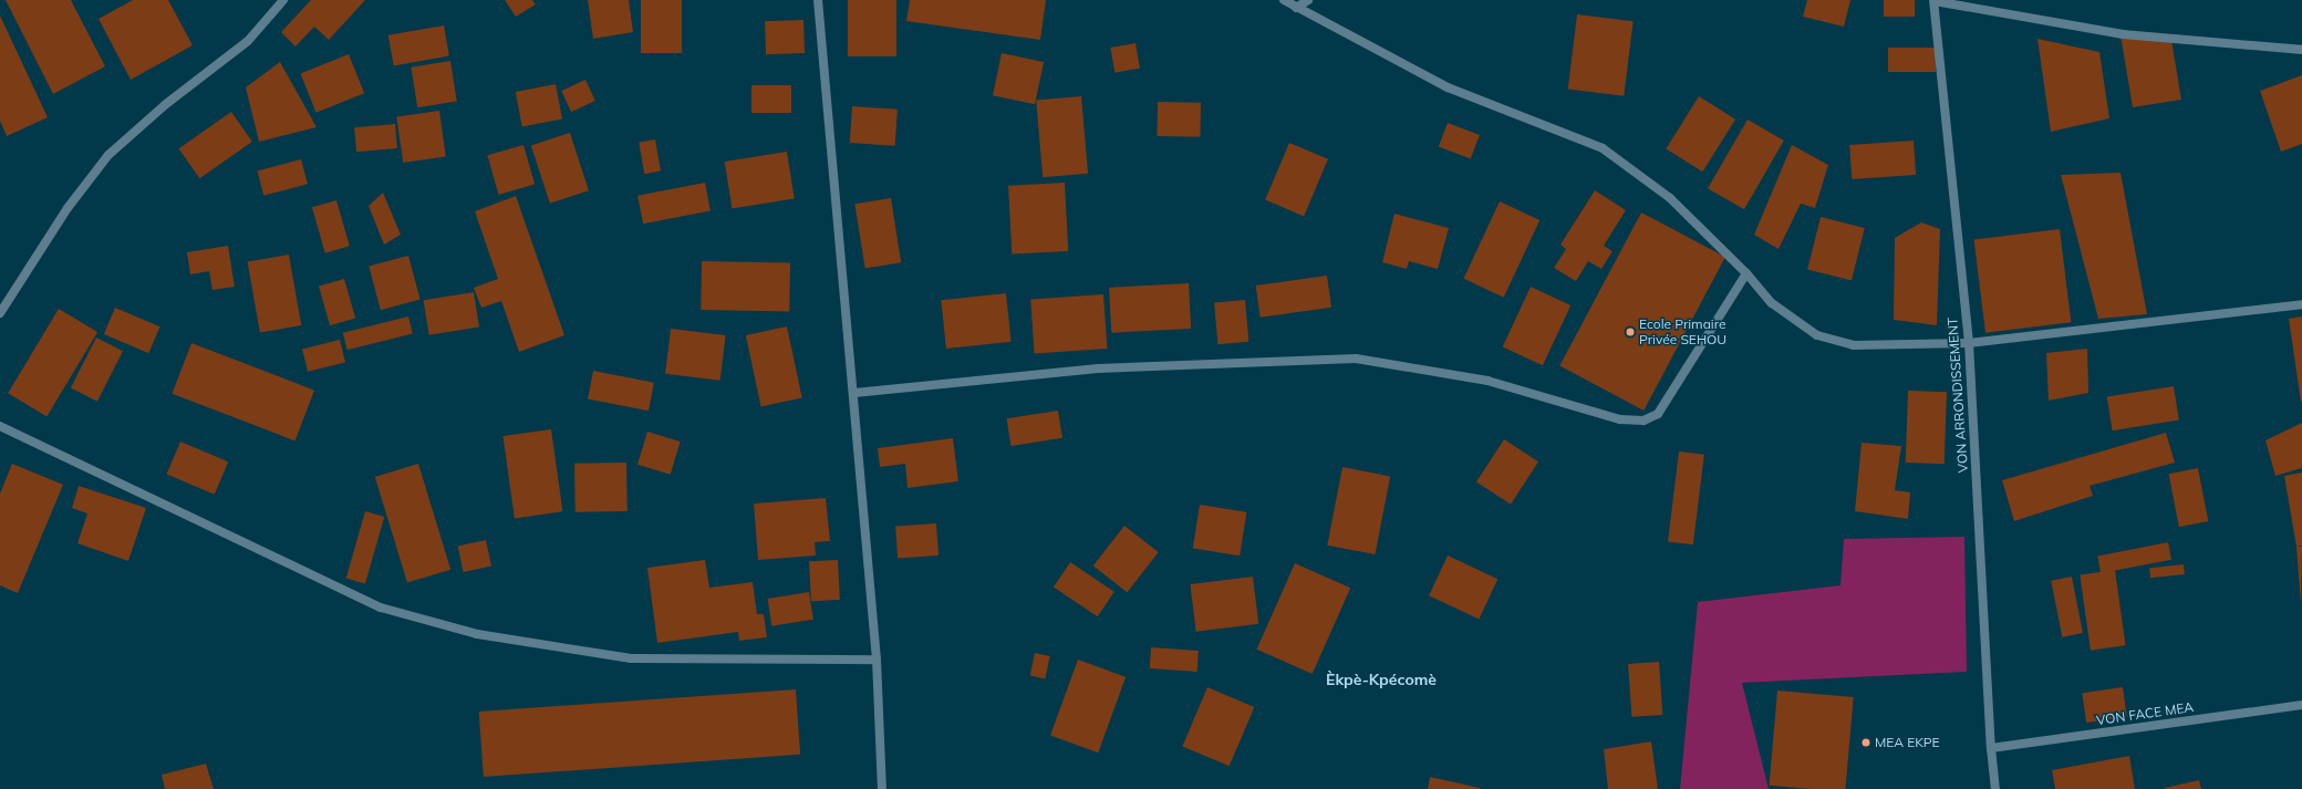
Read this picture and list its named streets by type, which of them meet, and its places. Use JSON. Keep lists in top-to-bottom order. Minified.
{"streets":{"street":["VON ARRONDISSEMENT","VON FACE MEA"]},"crossings":[["VON ARRONDISSEMENT","VON FACE MEA"]],"districts":["Èkpè-Kpécomè"],"places":["Ecole Primaire Privée SEHOU","MEA EKPE"]}
